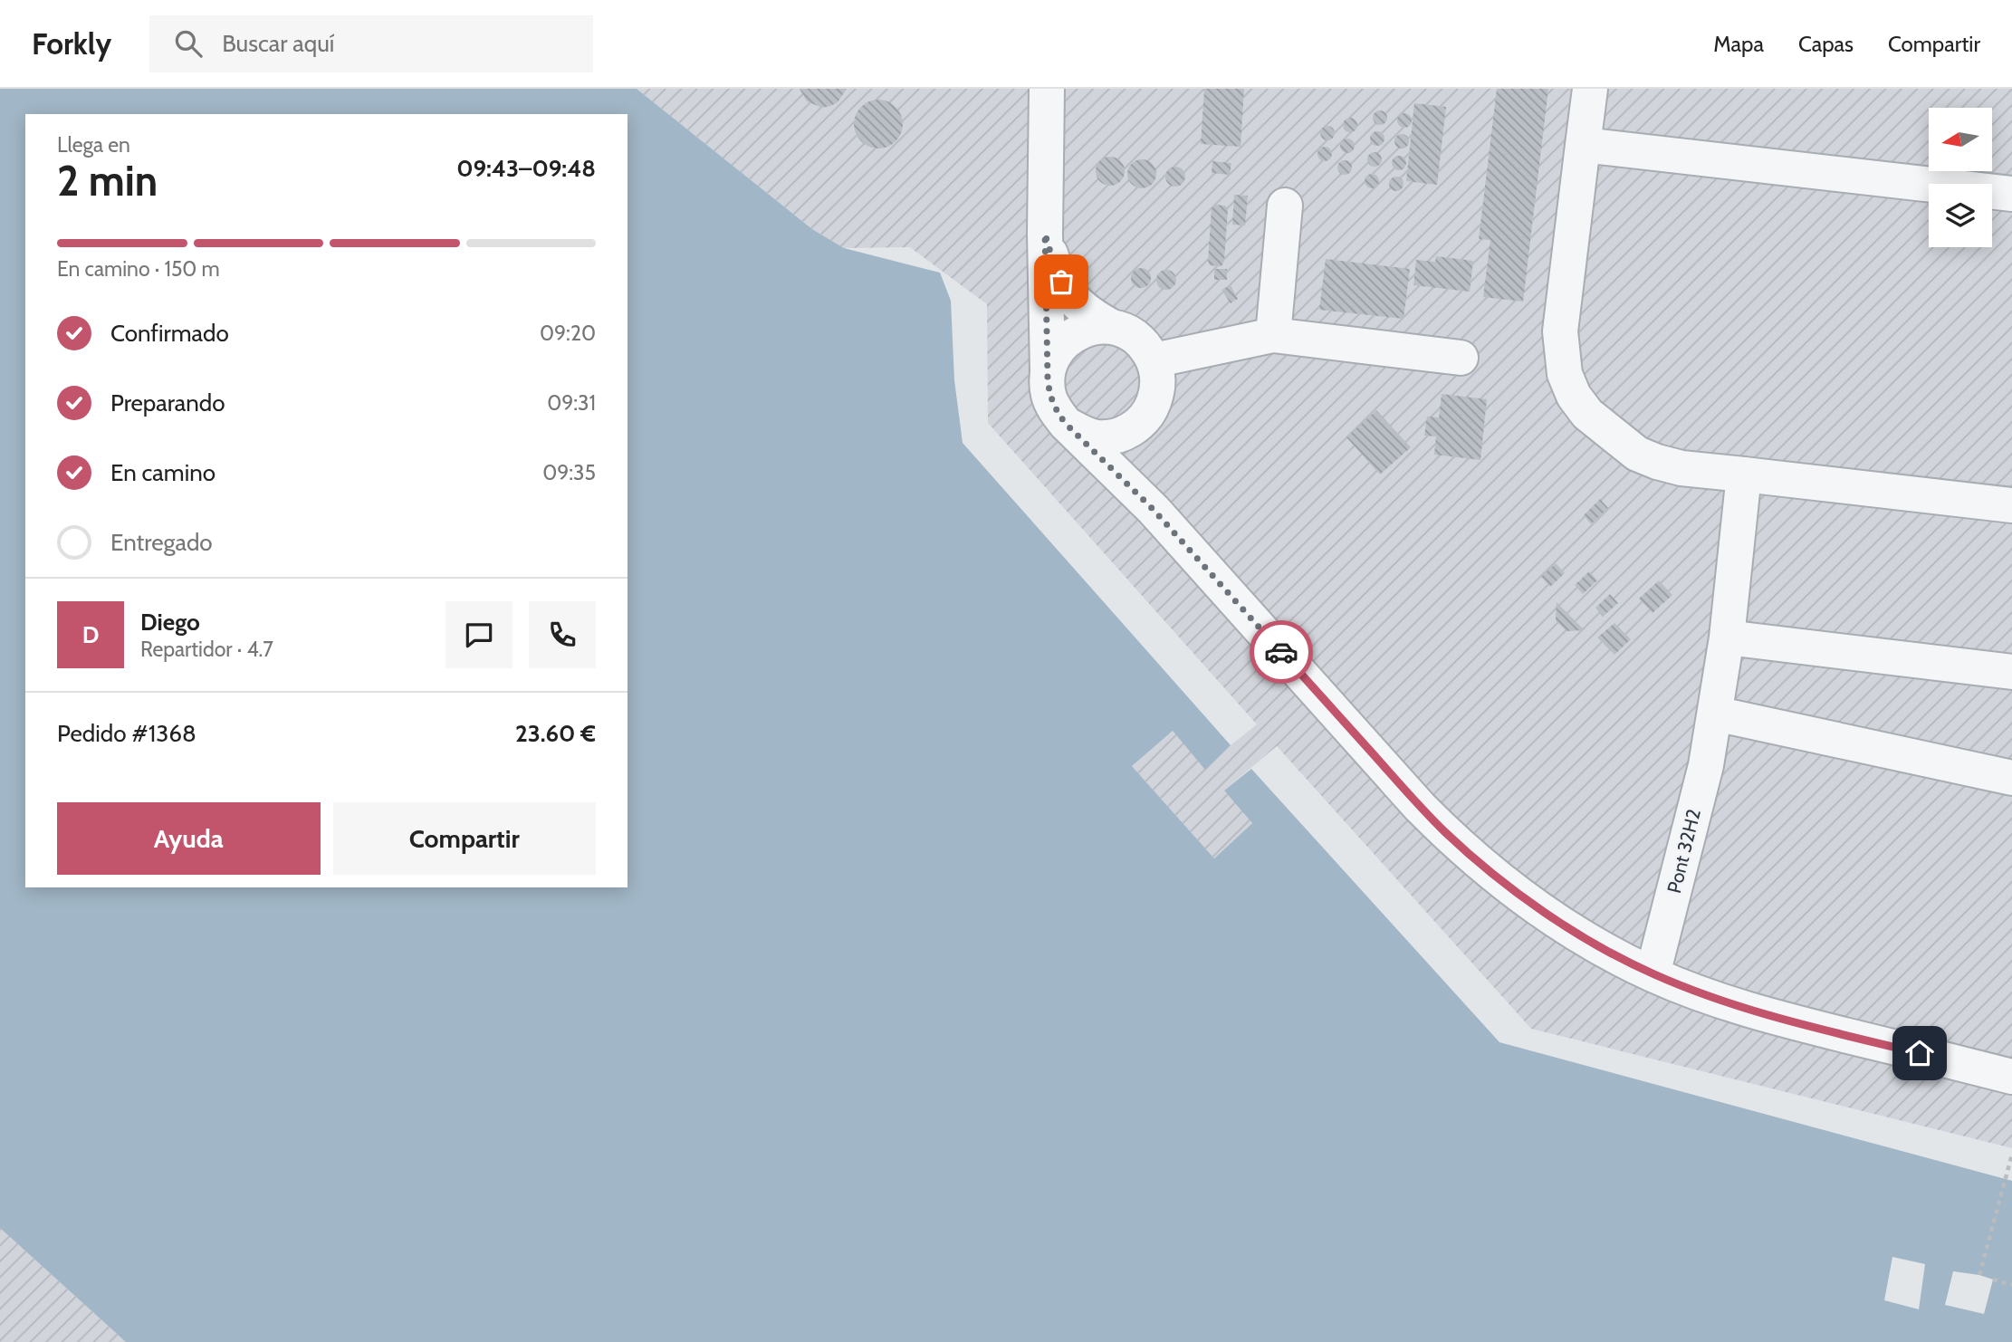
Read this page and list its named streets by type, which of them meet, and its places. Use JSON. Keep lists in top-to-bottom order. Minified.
{"streets":{"street":["Pont 32H2"]},"north":"left","page":{"header":"Forkly","search":"Buscar aquí","nav":["Mapa","Capas","Compartir"],"heading":["2 min","Llega en","09:43–09:48"],"panel":["Diego","Repartidor · 4.7","Pedido #1368","23.60 €"],"bar":"En camino · 150 m","list":[["Confirmado","09:20"],["Preparando","09:31"],["En camino","09:35"],"Entregado"],"round":"D","buttons":["Ayuda","Compartir"]}}
